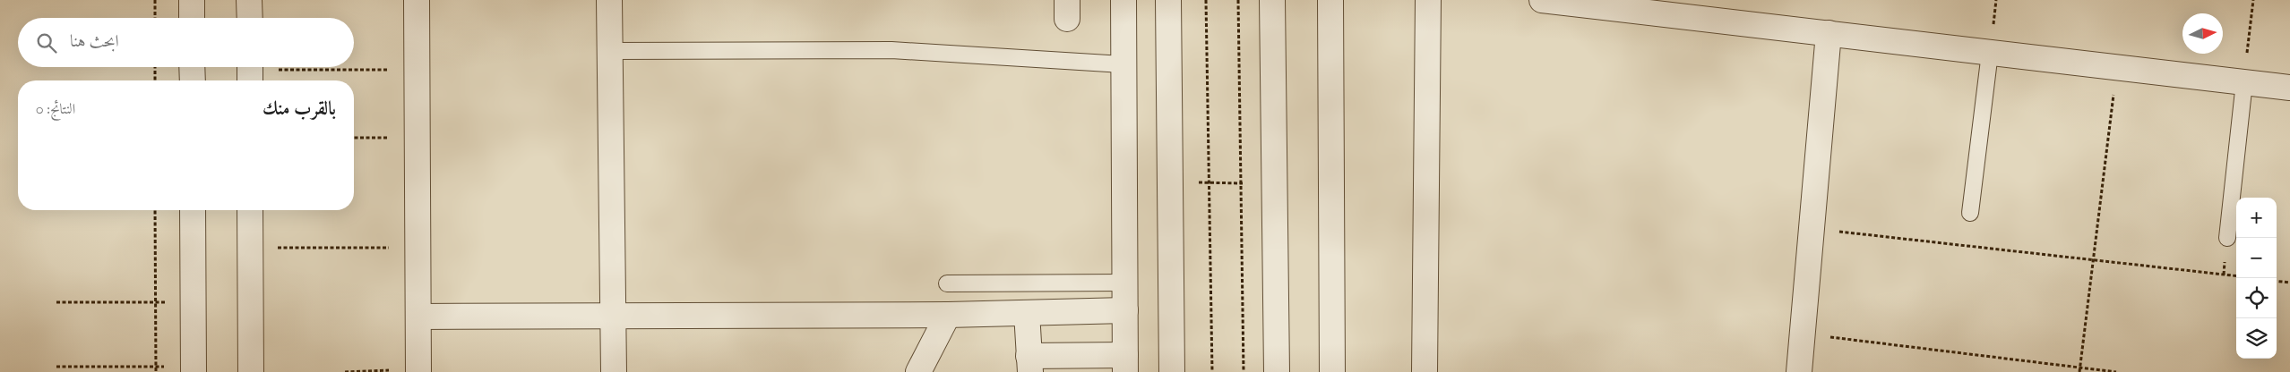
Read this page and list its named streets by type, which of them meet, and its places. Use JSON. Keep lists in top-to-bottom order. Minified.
{"north":"right","page":{"search":"ابحث هنا","heading":["بالقرب منك","النتائج: 0"],"map_buttons":["+","−"]}}
